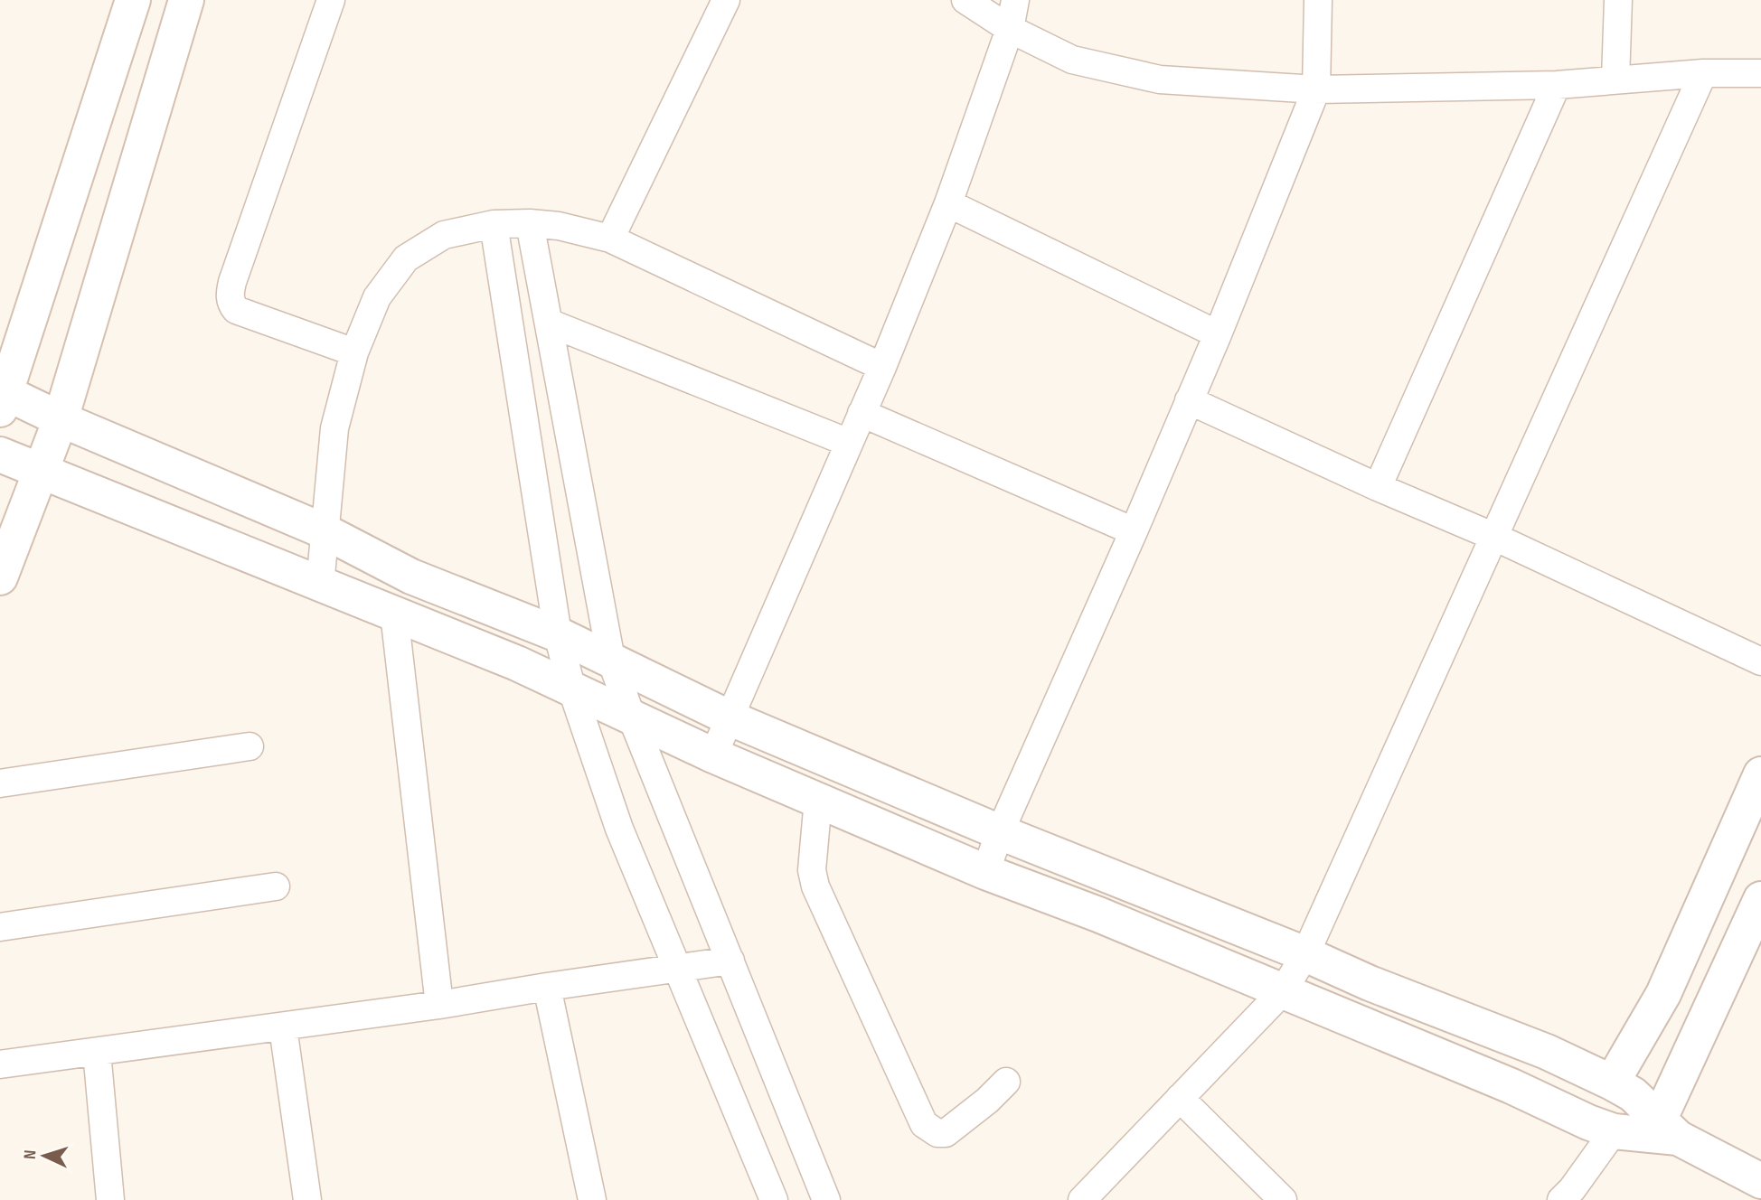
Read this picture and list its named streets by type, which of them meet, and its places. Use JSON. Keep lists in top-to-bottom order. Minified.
{"north":"left"}
